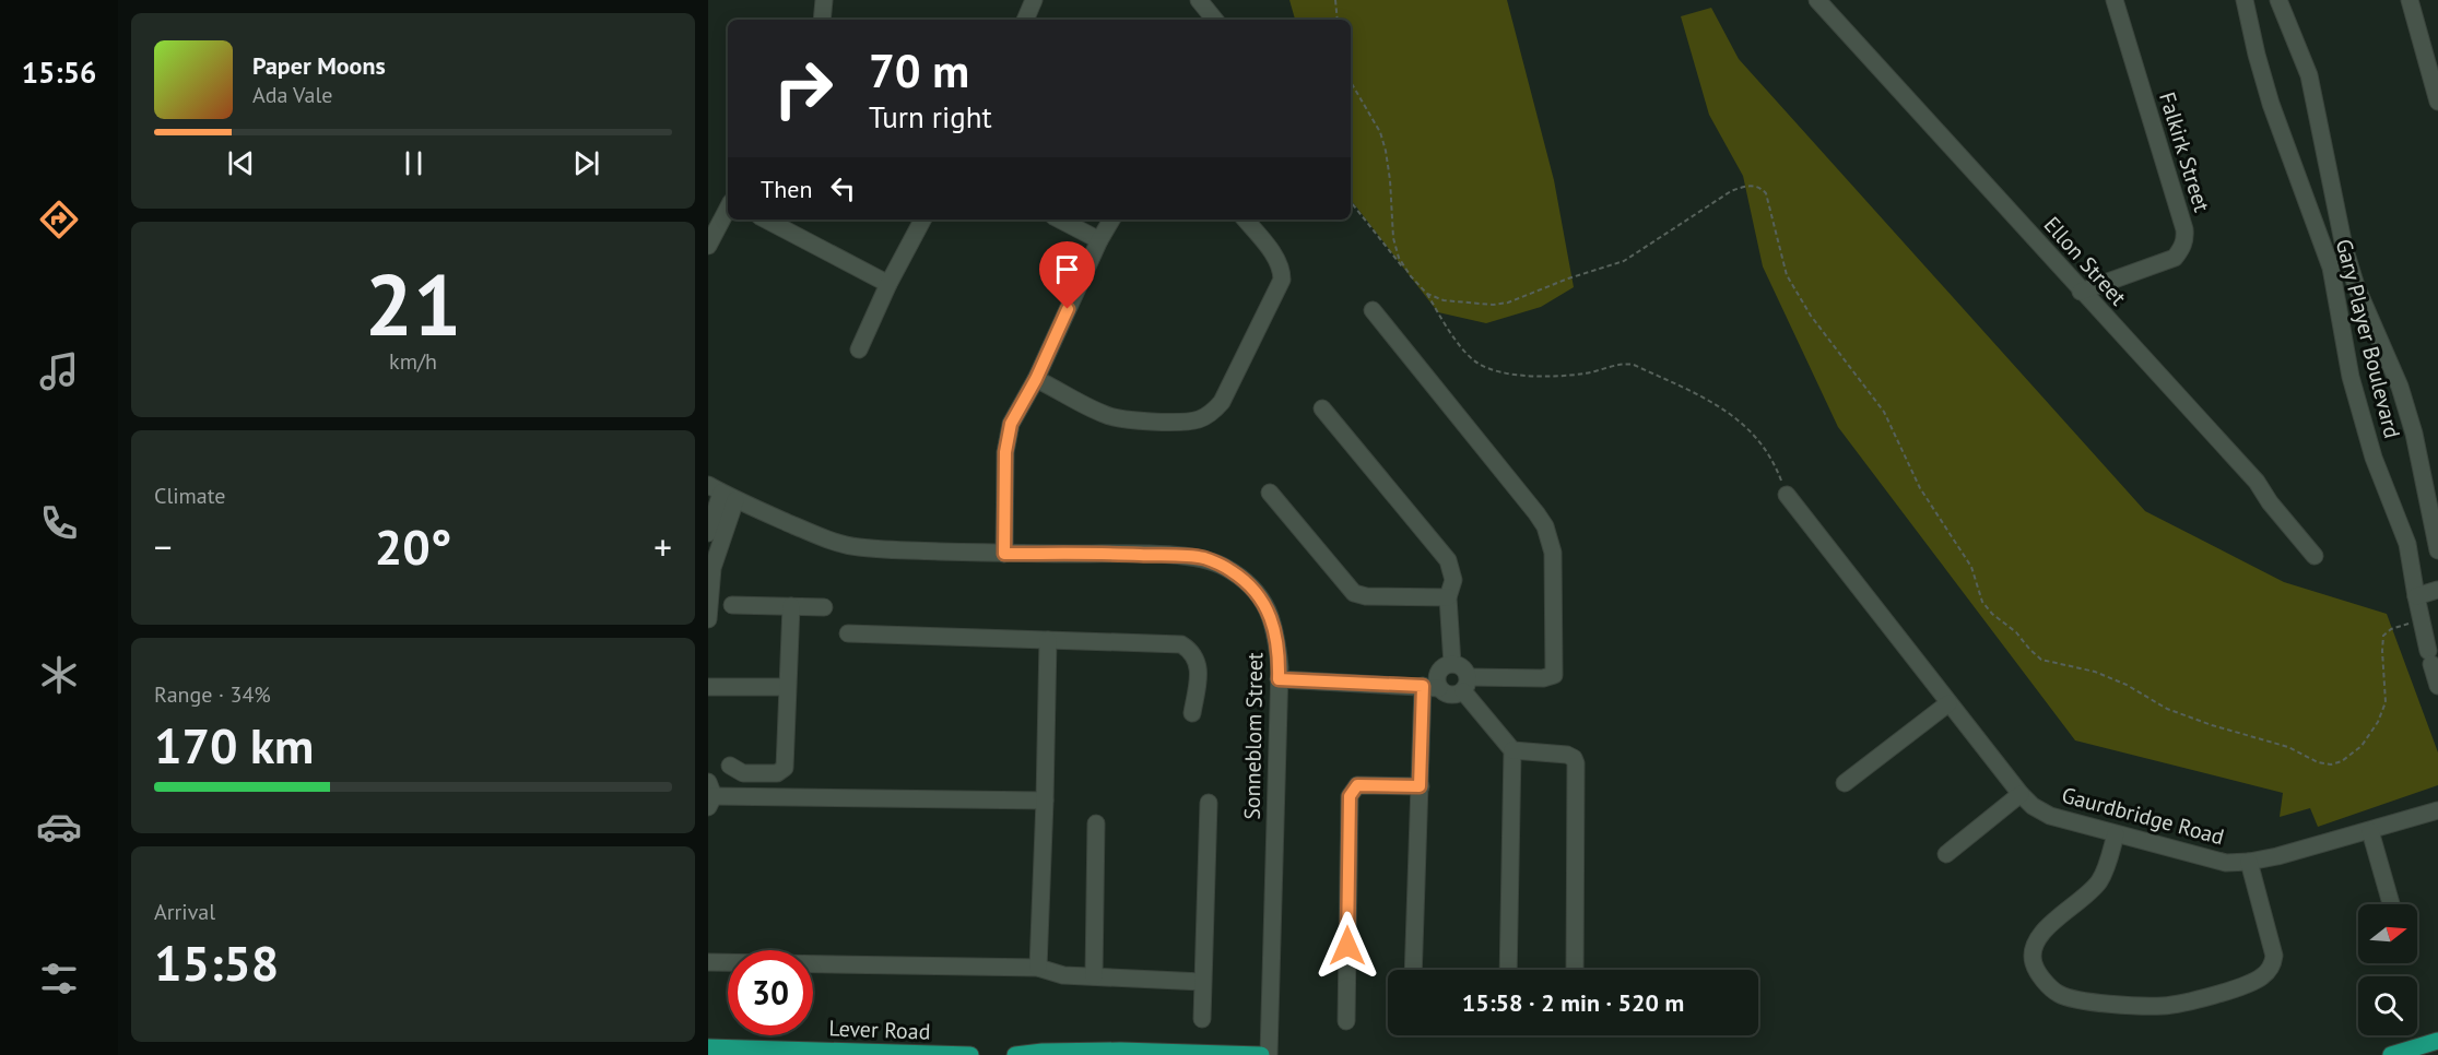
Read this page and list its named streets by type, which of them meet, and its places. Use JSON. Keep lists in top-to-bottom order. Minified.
{"streets":{"main road":["Lever Road"],"street":["Falkirk Street","Ellon Street","Gary Player Boulevard","Sonneblom Street","Gaurdbridge Road"]},"crossings":[["Falkirk Street","Ellon Street"]],"north":"right","page":{"tabs":"15:56","turn":["70 m","Turn right"],"song":["Paper Moons","Ada Vale"],"then":"Then","tile":[["21","km/h"],"Climate",["Range · 34%","170 km"],["Arrival","15:58"]],"heat":["−","20°","+"],"limit":"30","trip":"15:58 · 2 min · 520 m"}}
